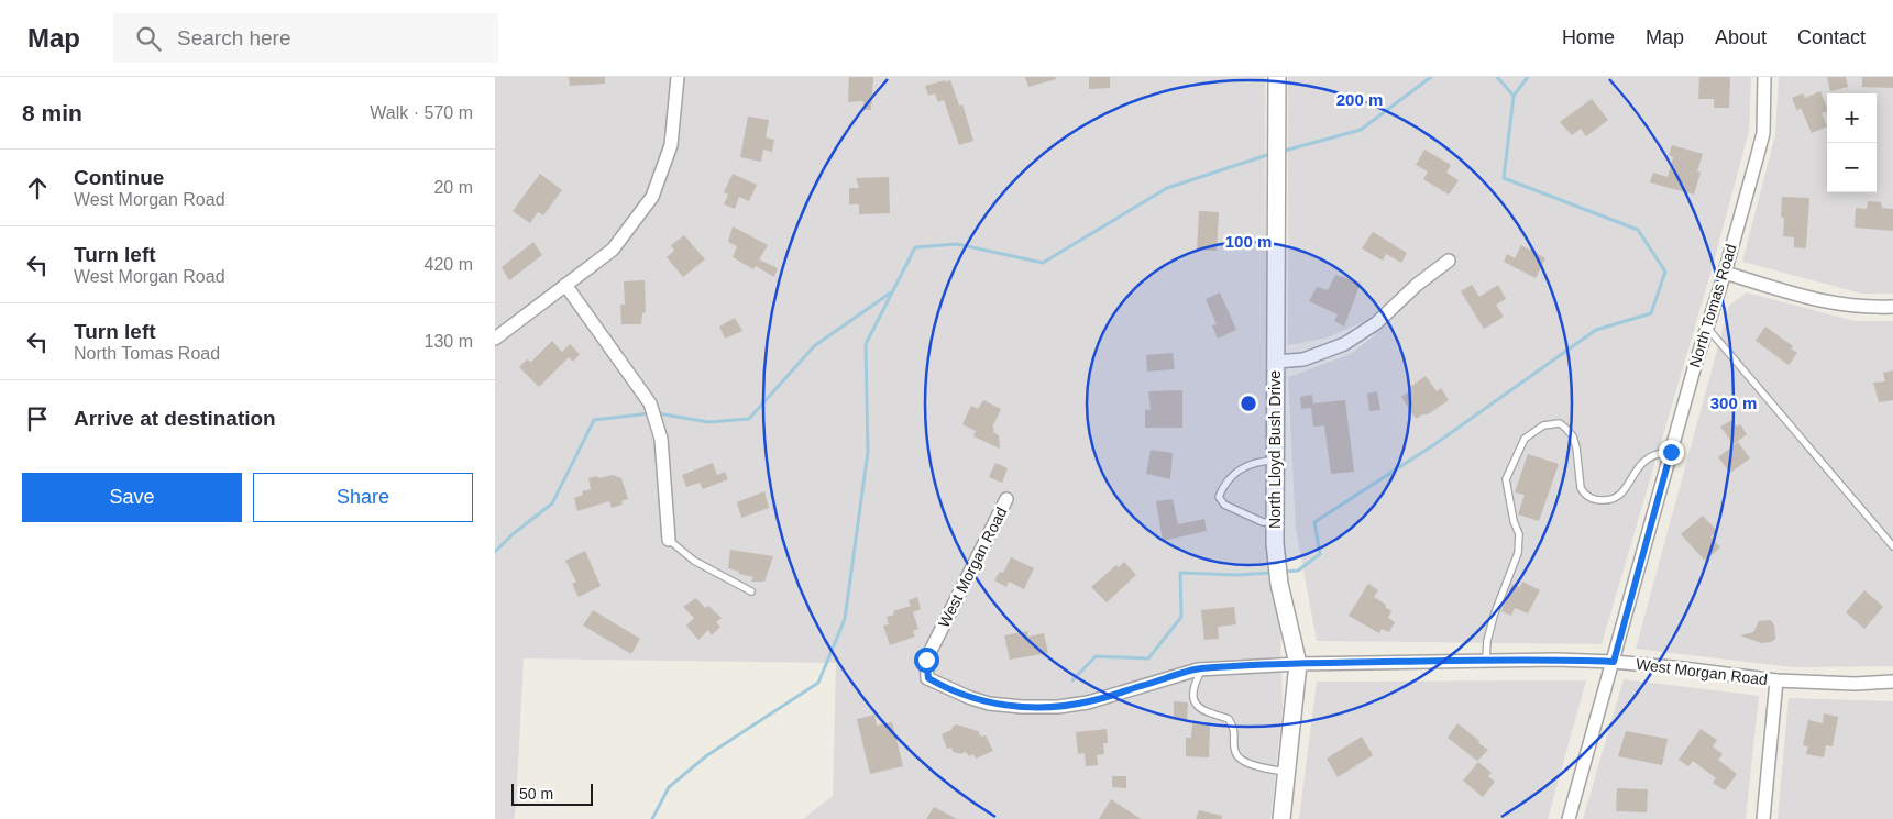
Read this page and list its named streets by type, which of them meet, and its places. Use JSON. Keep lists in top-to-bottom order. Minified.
{"streets":{"street":["North Tomas Road","North Lloyd Bush Drive","West Morgan Road"]},"crossings":[["North Tomas Road","West Morgan Road"],["North Lloyd Bush Drive","West Morgan Road"]],"scale_bar":"50 m","page":{"header":"Map","search":"Search here","nav":["Home","Map","About","Contact"],"heading":["8 min","Walk · 570 m"],"map_buttons":["+","−"],"list":[["Continue","West Morgan Road","20 m"],["Turn left","West Morgan Road","420 m"],["Turn left","North Tomas Road","130 m"],"Arrive at destination"],"buttons":["Save","Share"],"scale":"50 m"},"rings":["200 m","100 m","300 m"]}
